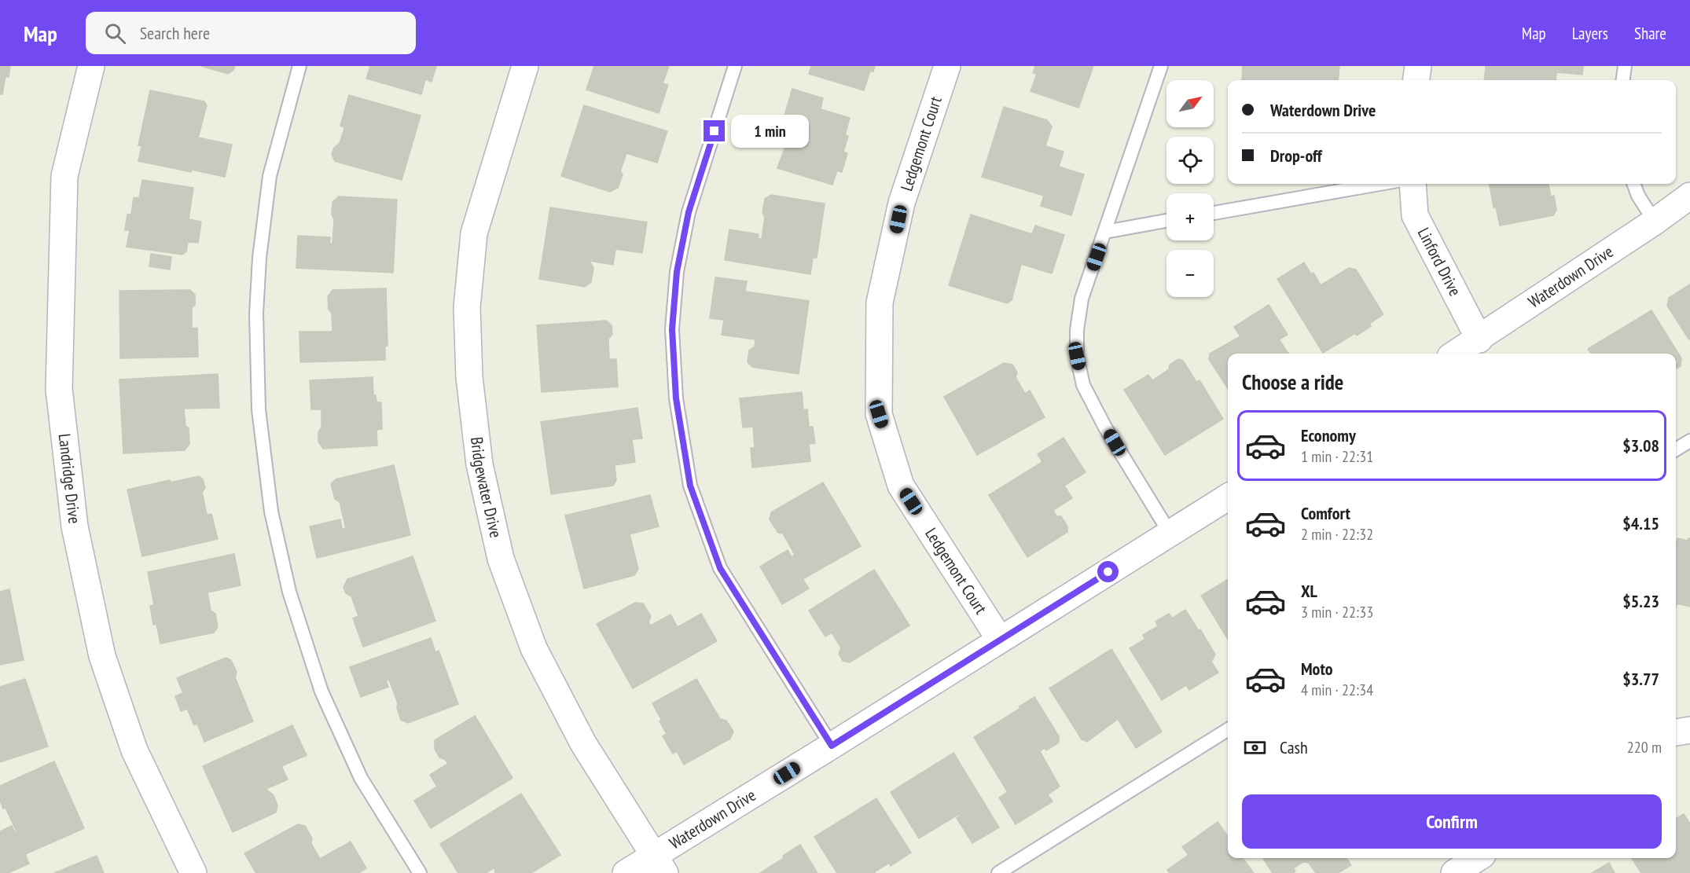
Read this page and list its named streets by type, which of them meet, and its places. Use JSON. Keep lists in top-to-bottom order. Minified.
{"streets":{"street":["Ledgemont Court","Linford Drive","Waterdown Drive","Landridge Drive","Bridgewater Drive"]},"crossings":[["Ledgemont Court","Waterdown Drive"],["Linford Drive","Waterdown Drive"],["Waterdown Drive","Bridgewater Drive"]],"north":"top right","page":{"header":"Map","search":"Search here","nav":["Map","Layers","Share"],"map_buttons":["+","−"],"banner":["Waterdown Drive","Drop-off"],"bubble":"1 min","heading":"Choose a ride","list":[{"name":"Economy","note":"1 min · 22:31","value":"$3.08"},{"name":"Comfort","note":"2 min · 22:32","value":"$4.15"},{"name":"XL","note":"3 min · 22:33","value":"$5.23"},{"name":"Moto","note":"4 min · 22:34","value":"$3.77"}],"pay":["Cash","220 m"],"buttons":"Confirm"}}
